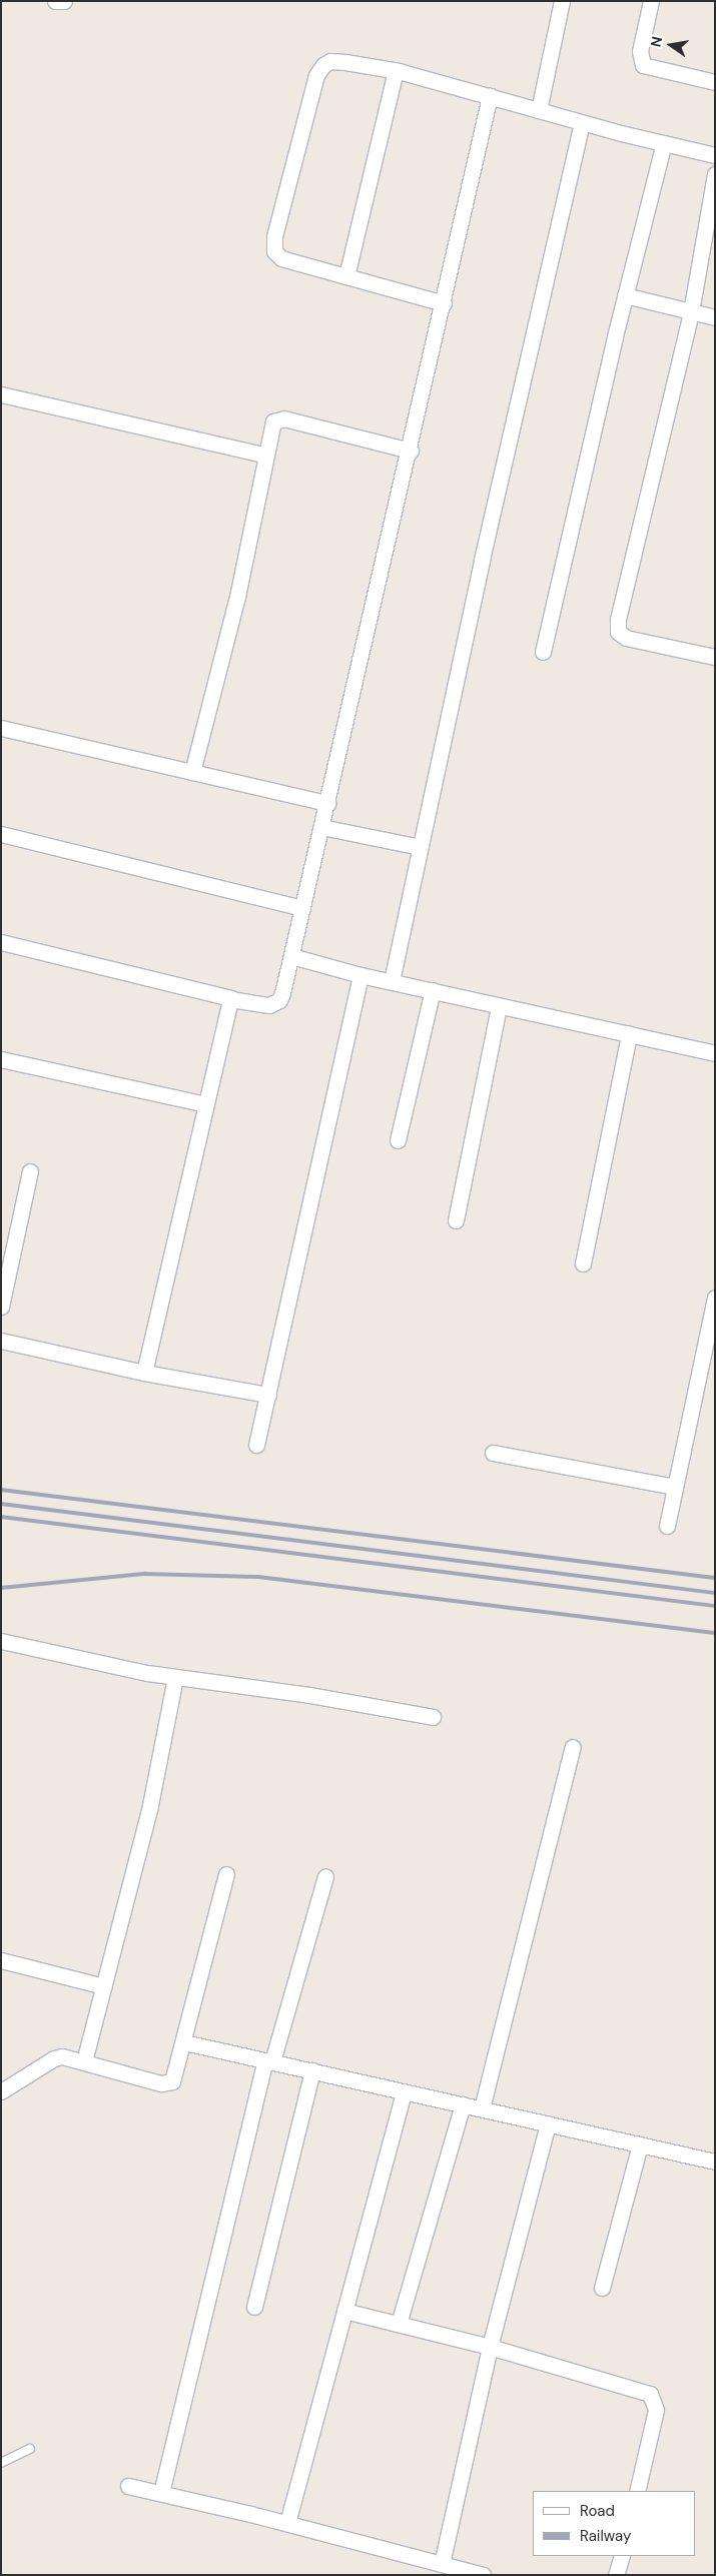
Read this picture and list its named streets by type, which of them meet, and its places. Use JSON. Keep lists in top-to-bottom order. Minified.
{"legend":["Road","Railway"],"north":"left"}
